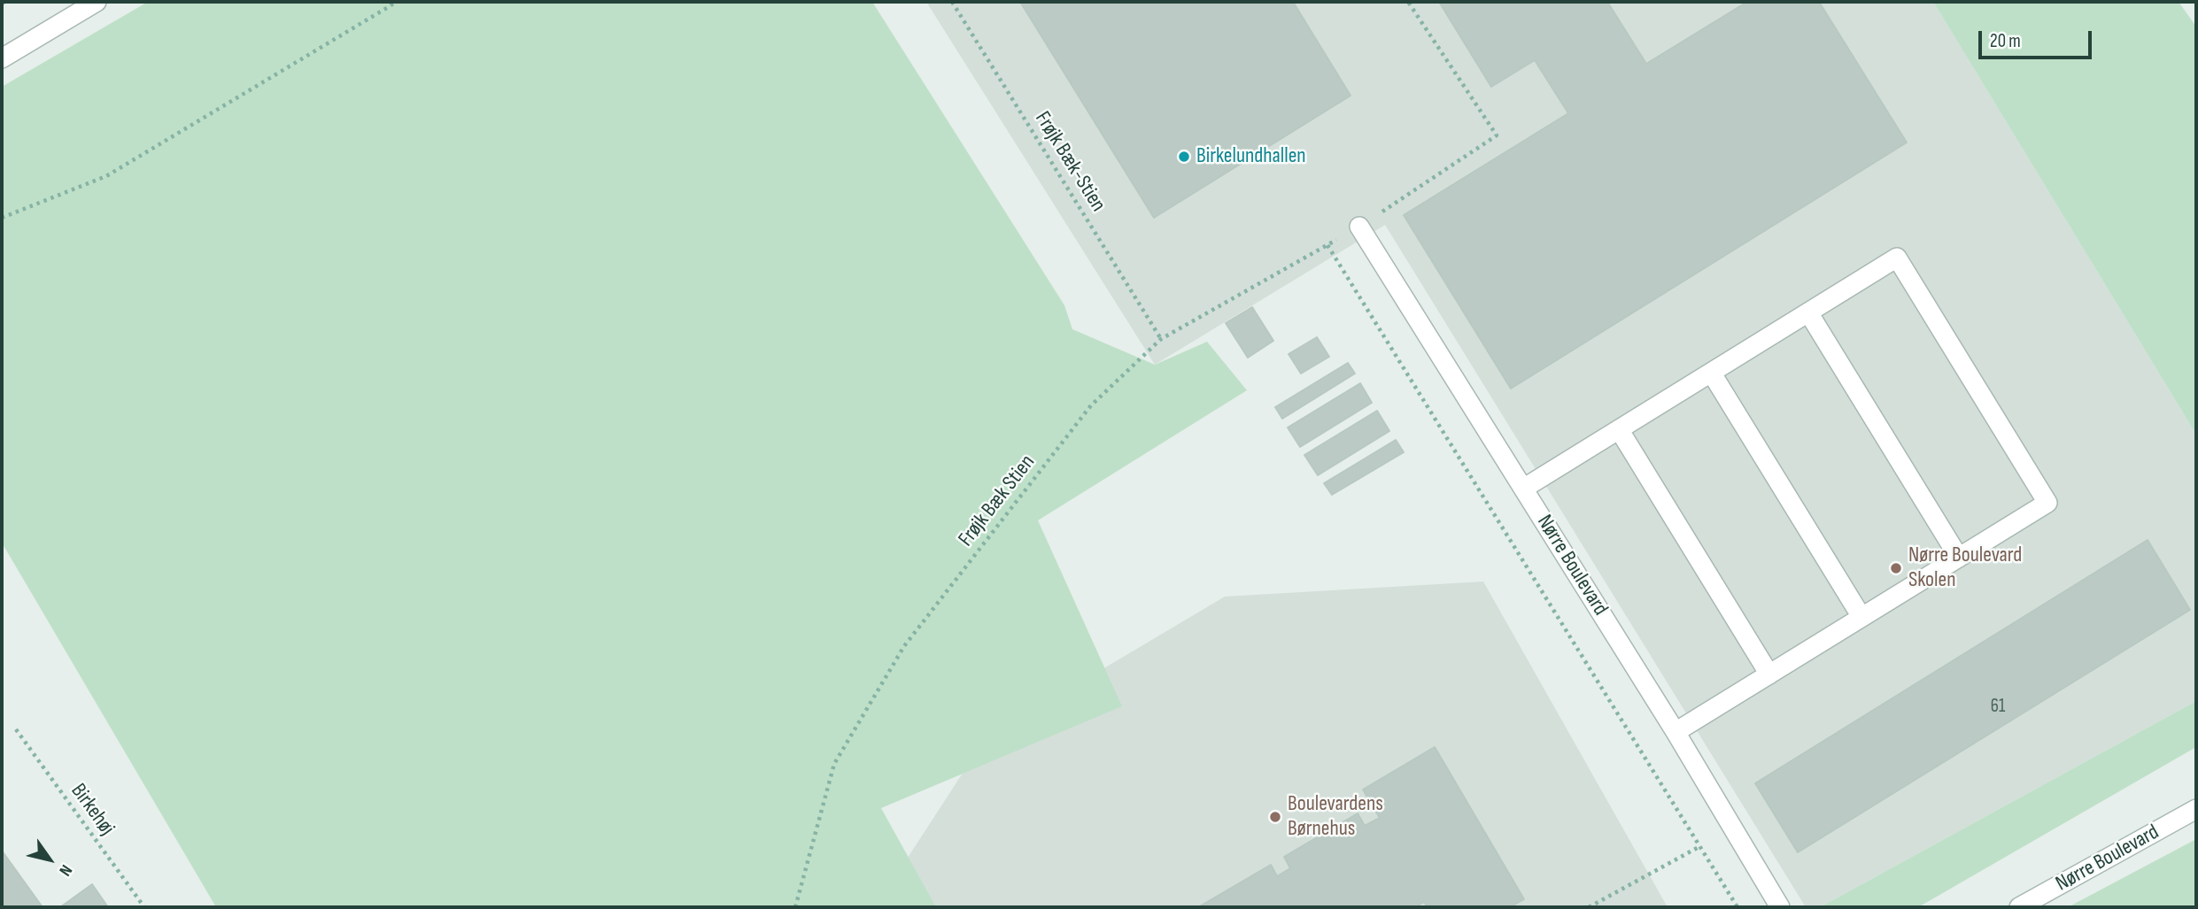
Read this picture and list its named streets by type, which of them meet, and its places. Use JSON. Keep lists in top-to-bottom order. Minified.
{"streets":{"street":["Nørre Boulevard"],"path":["Frøjk Bæk-Stien","Frøjk Bæk Stien","Birkehøj"]},"crossings":[["Frøjk Bæk-Stien","Frøjk Bæk Stien"],["Frøjk Bæk Stien","Nørre Boulevard"]],"places":["Birkelundhallen","Nørre Boulevard Skolen","Boulevardens Børnehus"],"house_numbers":["61"],"scale_bar":"20 m","north":"bottom right"}
